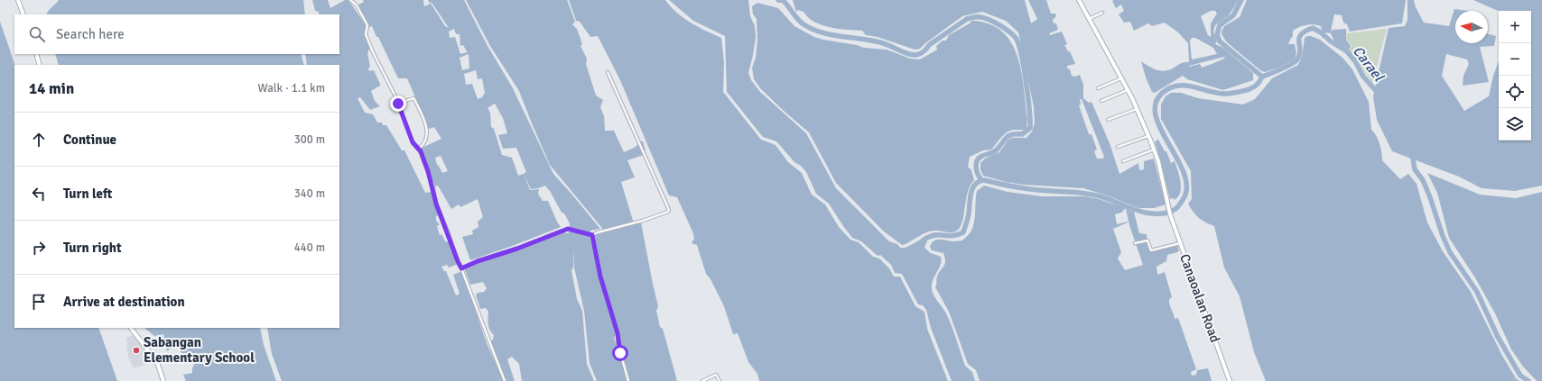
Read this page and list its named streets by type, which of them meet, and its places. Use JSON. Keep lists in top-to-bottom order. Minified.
{"streets":{"street":["Canaoalan Road"]},"water":["Carael"],"places":["Sabangan Elementary School"],"north":"left","page":{"map_buttons":["+","−"],"search":"Search here","heading":["14 min","Walk · 1.1 km"],"list":[["Continue","300 m"],["Turn left","340 m"],["Turn right","440 m"],"Arrive at destination"]}}
